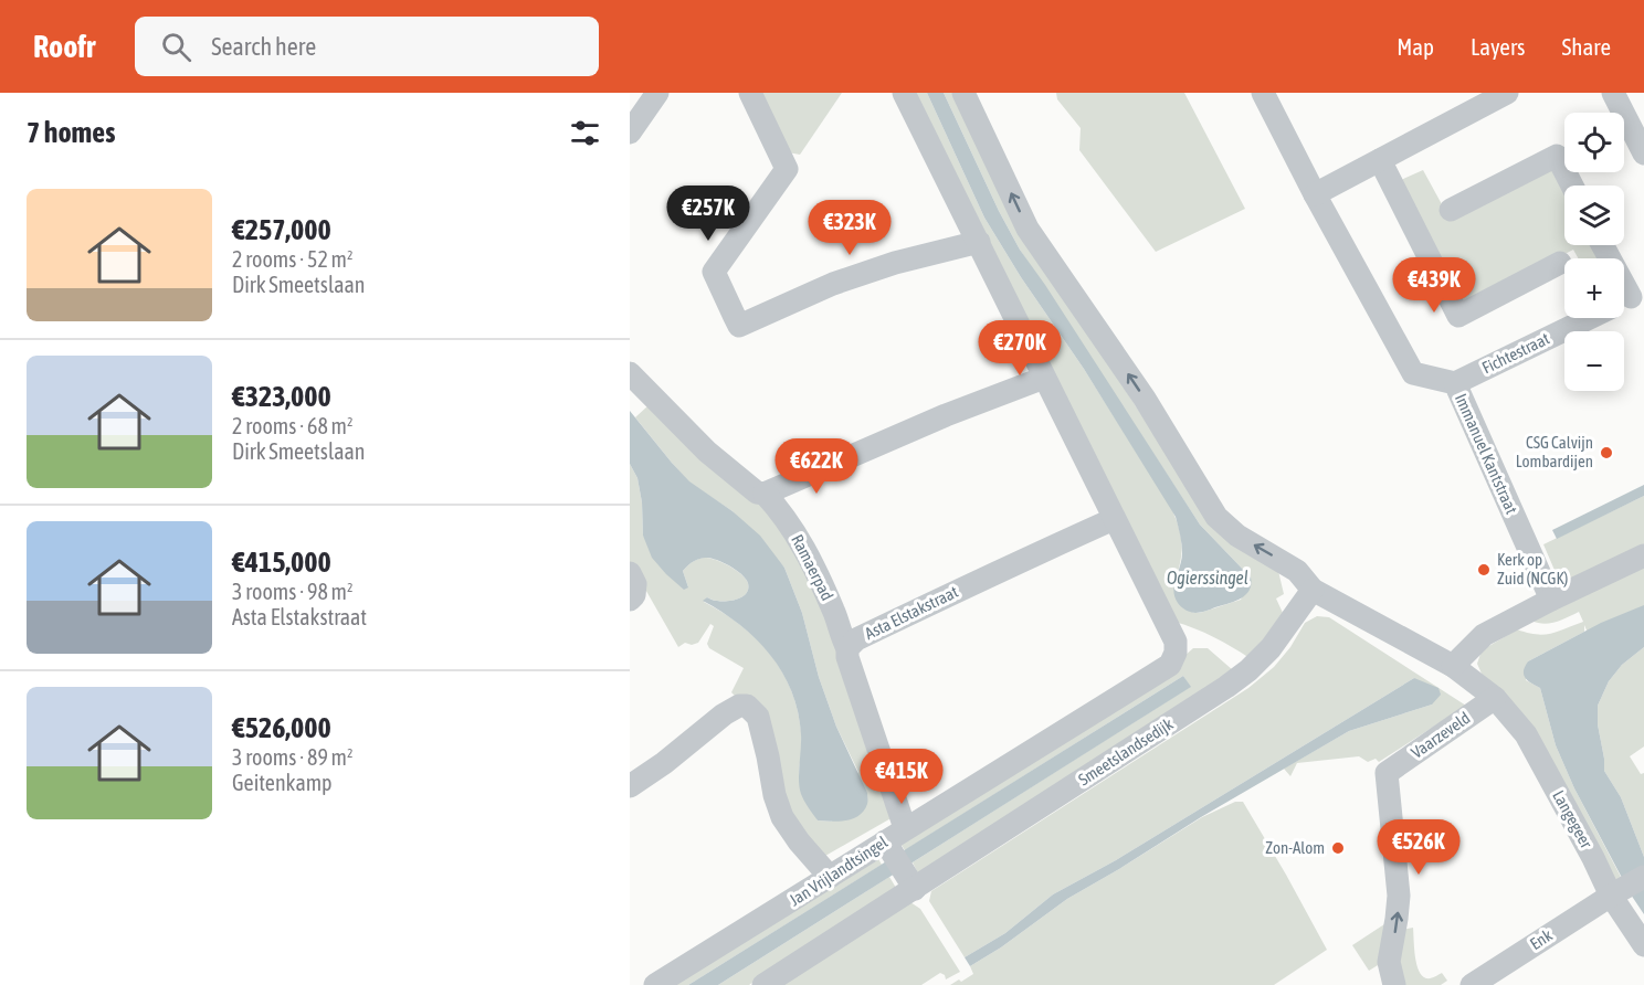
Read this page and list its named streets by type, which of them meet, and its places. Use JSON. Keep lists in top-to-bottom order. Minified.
{"streets":{"street":["Fichtestraat","Immanuel Kantstraat","Ramaerpad","Asta Elstakstraat","Vaarzeveld","Smeetslandsedijk","Langegeer","Jan Vrijlandtsingel","Enk"]},"crossings":[["Fichtestraat","Immanuel Kantstraat"],["Ramaerpad","Asta Elstakstraat"],["Asta Elstakstraat","Jan Vrijlandtsingel"],["Vaarzeveld","Langegeer"],["Langegeer","Enk"]],"one_way":["Vaarzeveld"],"water":["Ogierssingel"],"places":["CSG Calvijn Lombardijen","Kerk op Zuid (NCGK)","Zon-Alom"],"page":{"header":"Roofr","search":"Search here","nav":["Map","Layers","Share"],"heading":"7 homes","map_buttons":["+","−"],"list":[{"name":"€257,000","note":"2 rooms · 52 m² · Dirk Smeetslaan"},{"name":"€323,000","note":"2 rooms · 68 m² · Dirk Smeetslaan"},{"name":"€415,000","note":"3 rooms · 98 m² · Asta Elstakstraat"},{"name":"€526,000","note":"3 rooms · 89 m² · Geitenkamp"}],"price":["€257K","€323K","€439K","€270K","€622K","€415K","€526K"]}}
